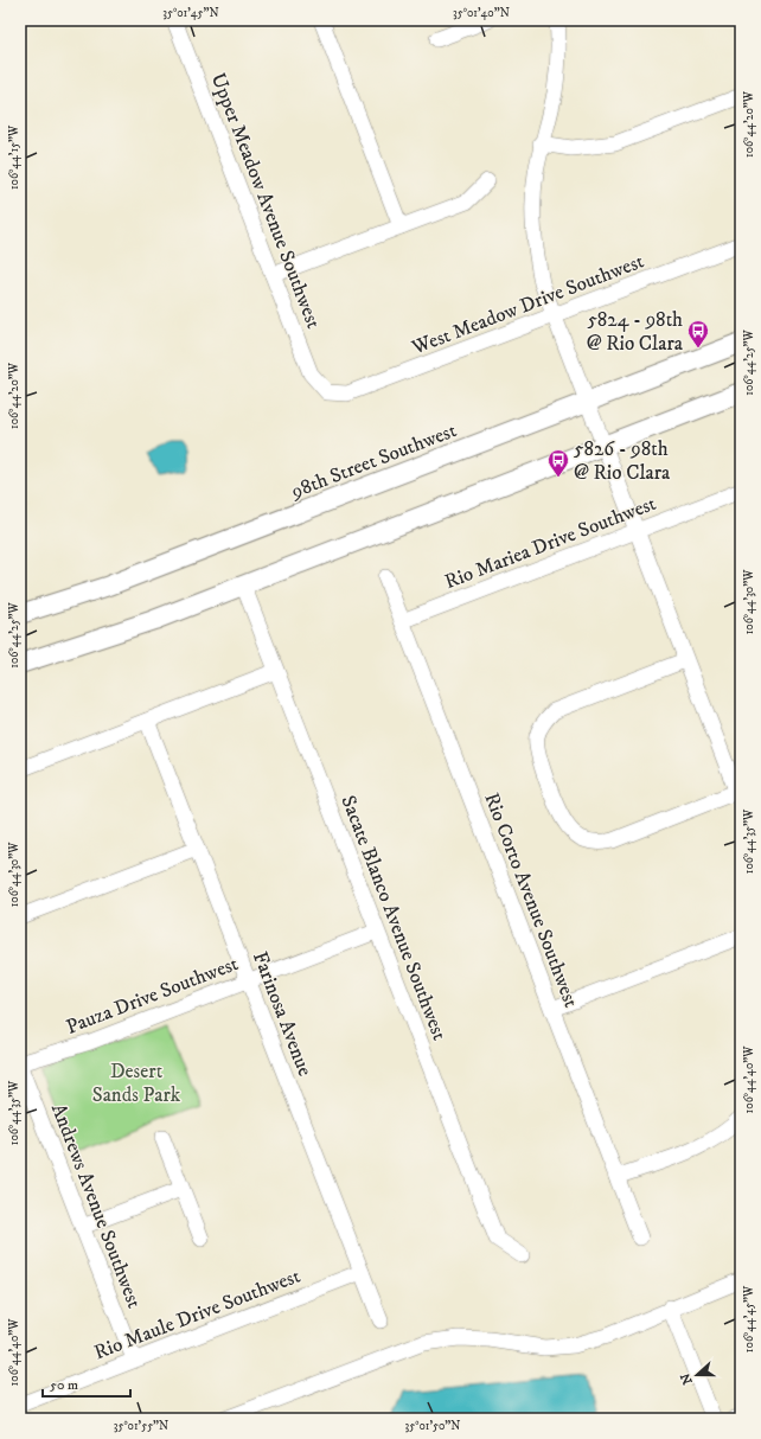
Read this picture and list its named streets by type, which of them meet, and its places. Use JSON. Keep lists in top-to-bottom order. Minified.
{"streets":{"main road":["98th Street Southwest"],"street":["Upper Meadow Avenue Southwest","West Meadow Drive Southwest","Rio Mariea Drive Southwest","Rio Corto Avenue Southwest","Sacate Blanco Avenue Southwest","Pauza Drive Southwest","Farinosa Avenue","Andrews Avenue Southwest","Rio Maule Drive Southwest"]},"crossings":[["Upper Meadow Avenue Southwest","West Meadow Drive Southwest"],["Rio Mariea Drive Southwest","Rio Corto Avenue Southwest"],["Sacate Blanco Avenue Southwest","Pauza Drive Southwest"],["Pauza Drive Southwest","Farinosa Avenue"],["Pauza Drive Southwest","Andrews Avenue Southwest"],["Farinosa Avenue","Rio Maule Drive Southwest"],["Andrews Avenue Southwest","Rio Maule Drive Southwest"]],"parks":["Desert Sands Park"],"places":{"bus stop":["5824 - 98th @ Rio Clara","5826 - 98th @ Rio Clara"]},"scale_bar":"50 m","north":"left","coordinates":["35°01'45\"N","35°01'40\"N","106°44'20\"W","106°44'15\"W","106°44'25\"W","106°44'30\"W","106°44'35\"W","106°44'40\"W","106°44'45\"W","35°01'55\"N","35°01'50\"N"]}
